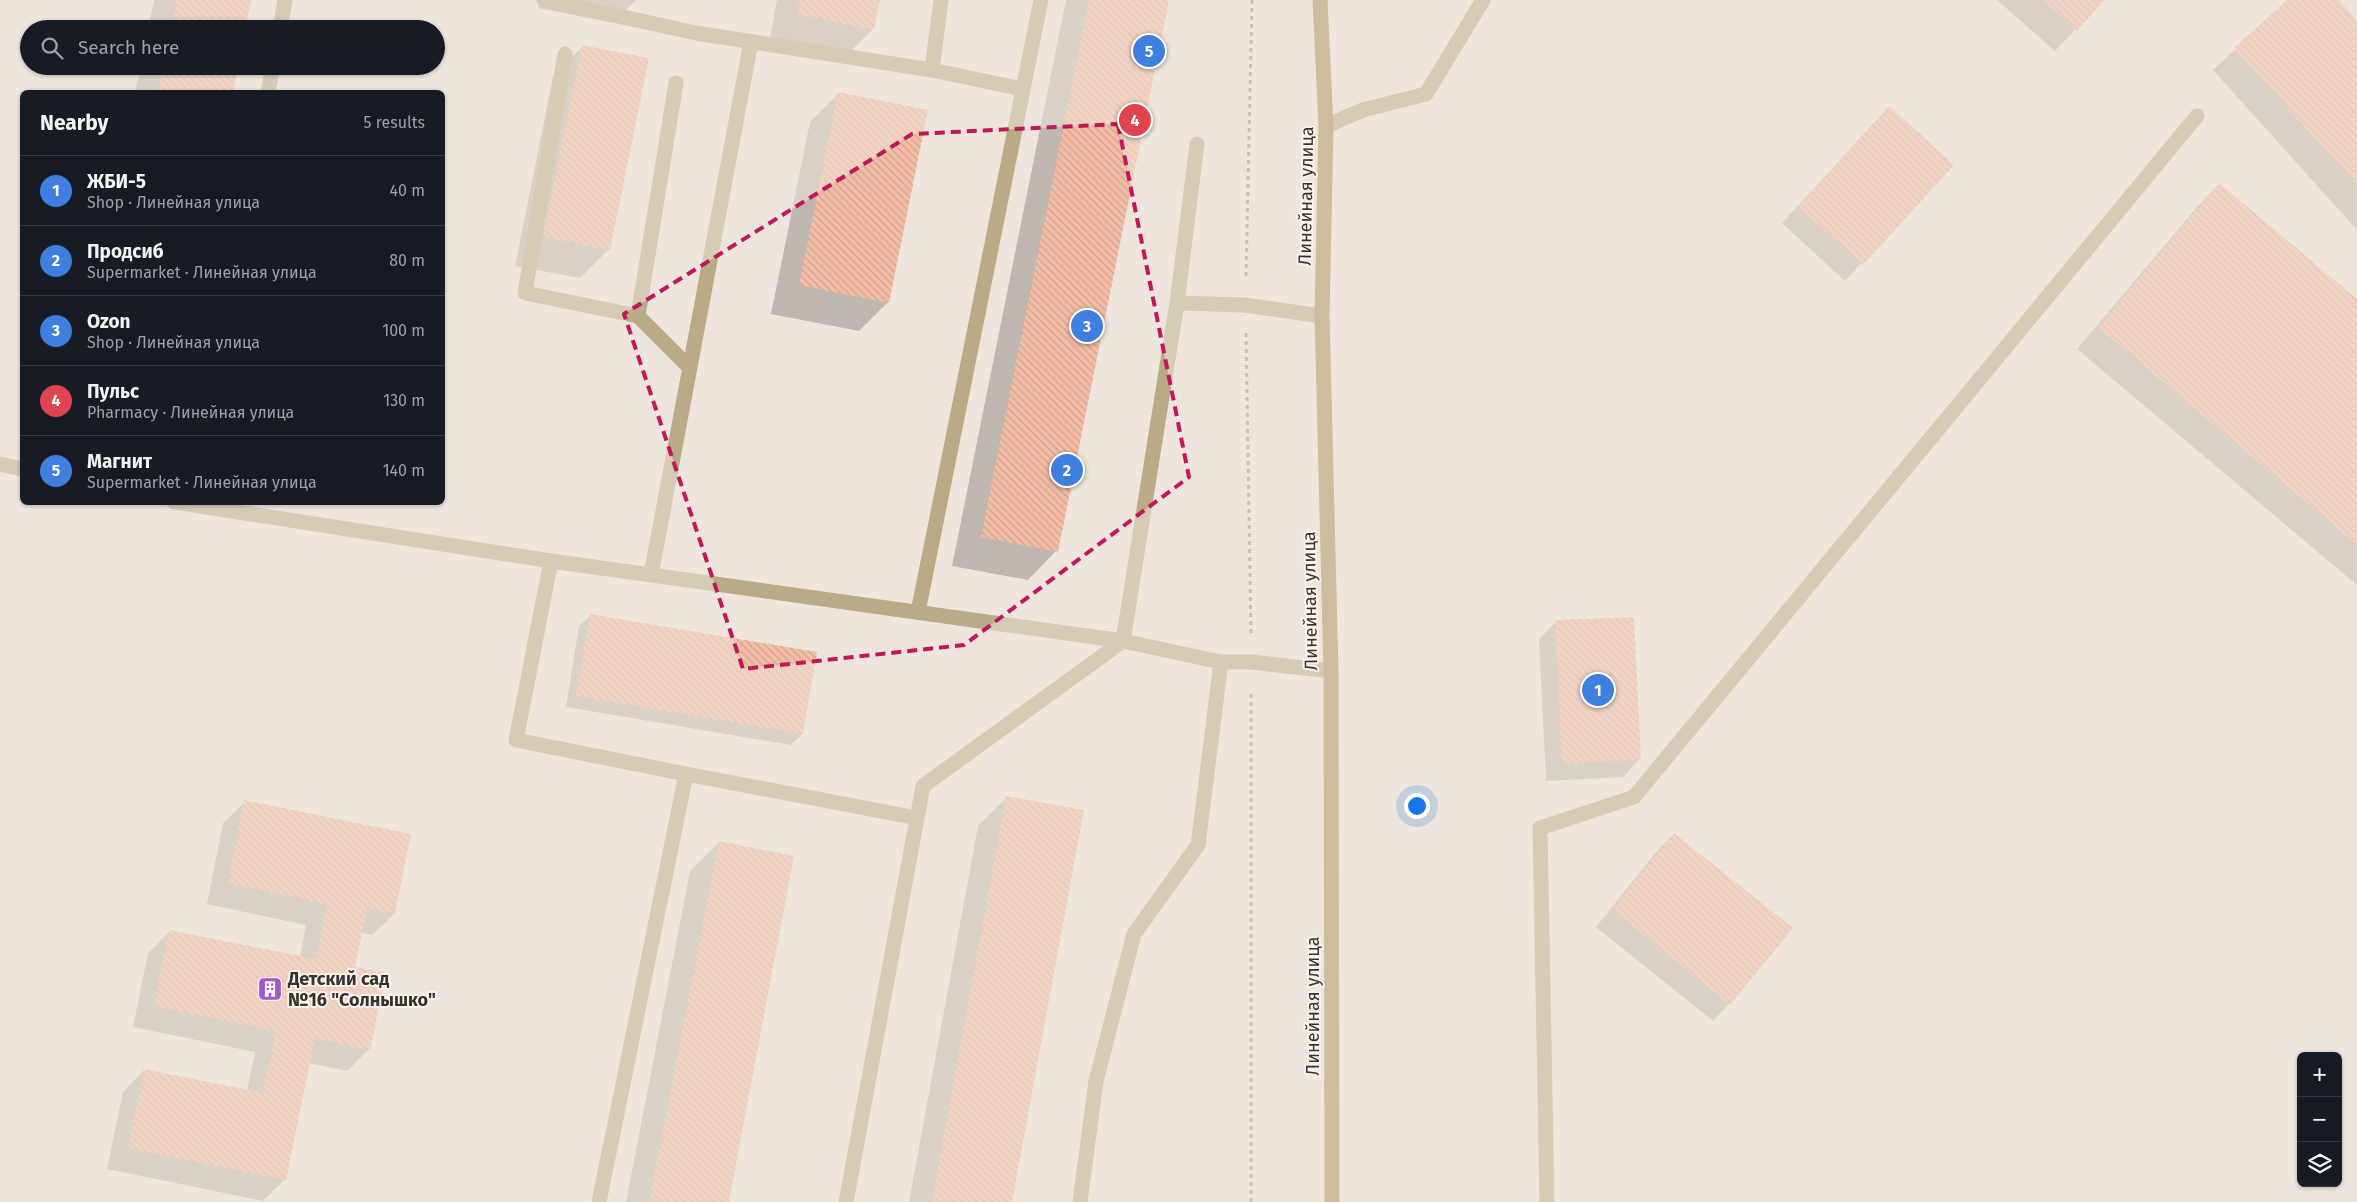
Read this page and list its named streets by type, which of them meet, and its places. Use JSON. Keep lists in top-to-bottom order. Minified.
{"streets":{"main road":["Линейная улица"]},"places":{"building":["Детский сад №16 \"Солнышко\""]},"page":{"search":"Search here","pins":["5","4","3","2","1"],"heading":["Nearby","5 results"],"list":[{"mark":"1","name":"ЖБИ-5","note":"Shop · Линейная улица","value":"40 m"},{"mark":"2","name":"Продсиб","note":"Supermarket · Линейная улица","value":"80 m"},{"mark":"3","name":"Ozon","note":"Shop · Линейная улица","value":"100 m"},{"mark":"4","name":"Пульс","note":"Pharmacy · Линейная улица","value":"130 m"},{"mark":"5","name":"Магнит","note":"Supermarket · Линейная улица","value":"140 m"}],"map_buttons":["+","−"]}}
